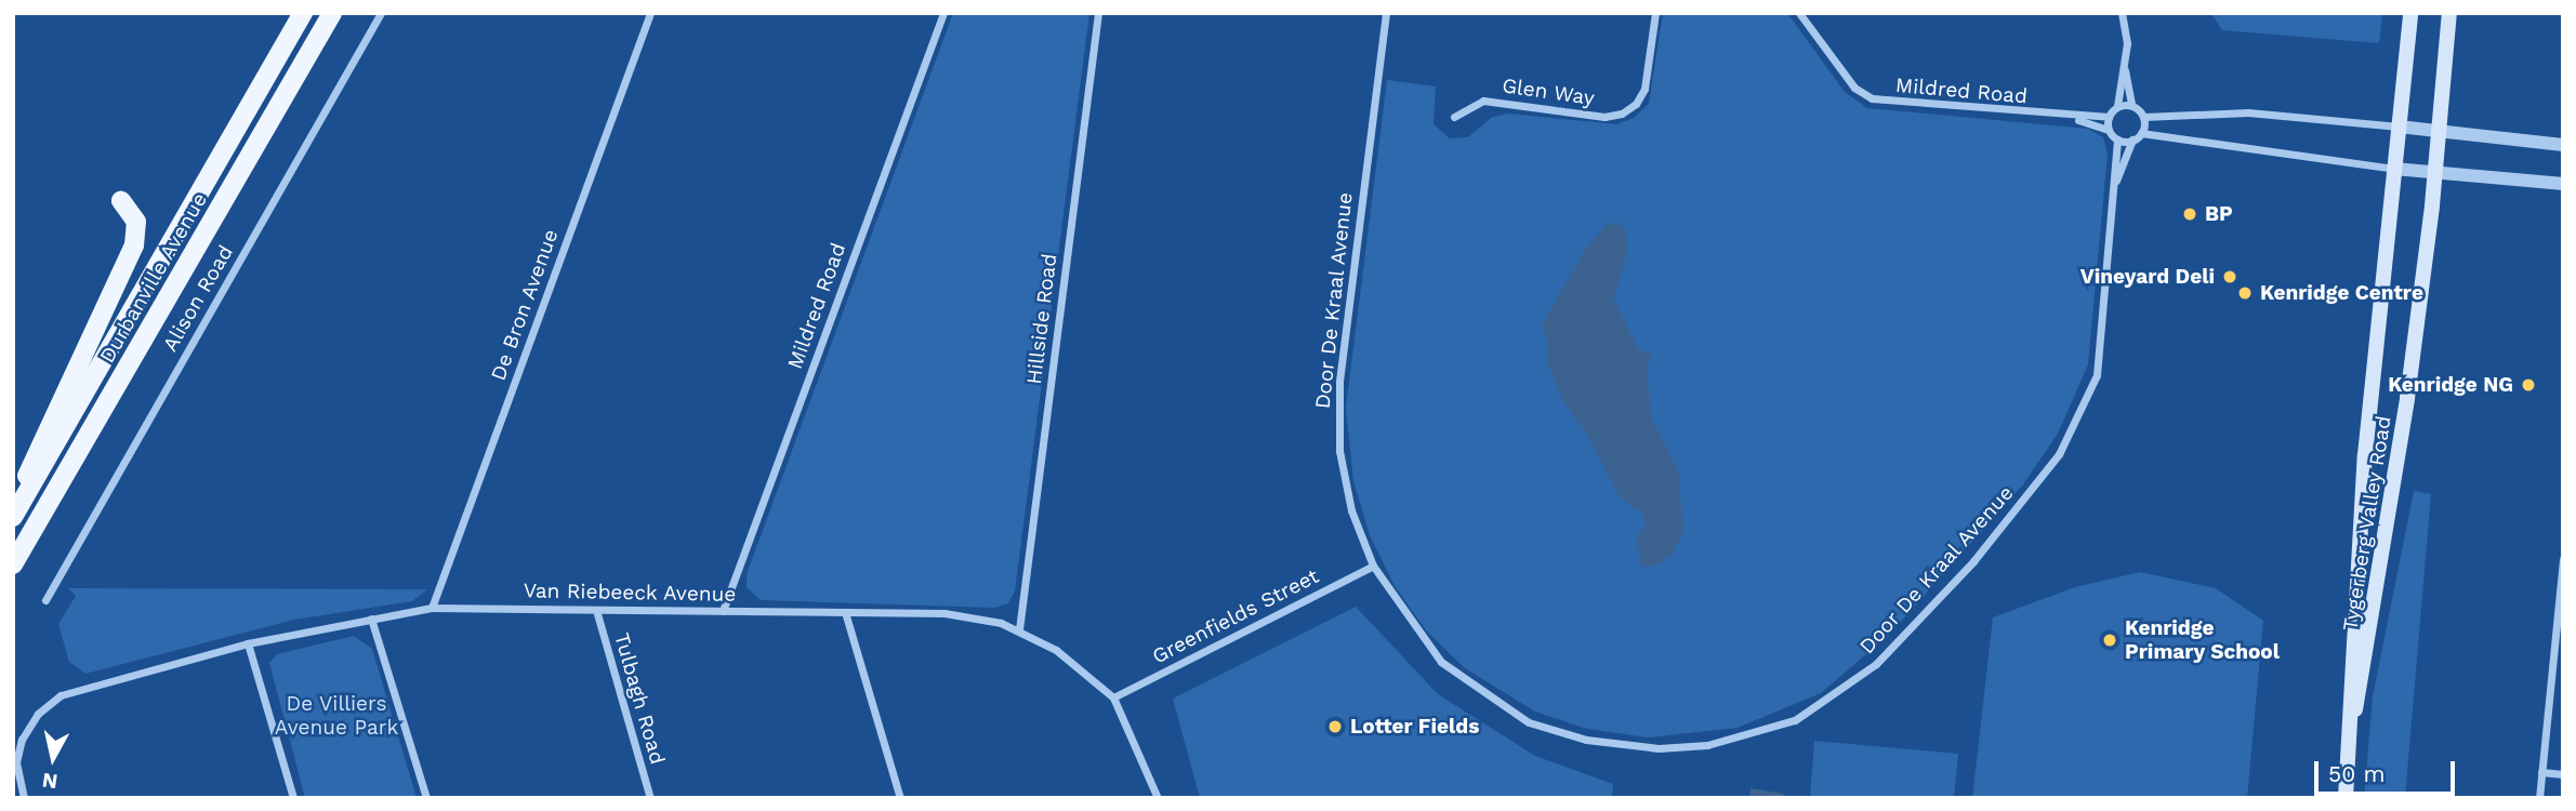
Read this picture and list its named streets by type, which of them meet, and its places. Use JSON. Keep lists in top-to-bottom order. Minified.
{"streets":{"main road":["Durbanville Avenue","Tygerberg Valley Road"],"street":["Mildred Road","Glen Way","Alison Road","Door De Kraal Avenue","De Bron Avenue","Hillside Road","Van Riebeeck Avenue","Greenfields Street","Tulbagh Road"]},"crossings":[["Mildred Road","Van Riebeeck Avenue"],["Door De Kraal Avenue","Greenfields Street"],["De Bron Avenue","Van Riebeeck Avenue"],["Hillside Road","Van Riebeeck Avenue"],["Van Riebeeck Avenue","Greenfields Street"],["Van Riebeeck Avenue","Tulbagh Road"]],"parks":["De Villiers Avenue Park"],"places":["BP","Vineyard Deli","Kenridge Centre","Kenridge NG","Kenridge Primary School","Lotter Fields"],"scale_bar":"50 m","north":"bottom"}
